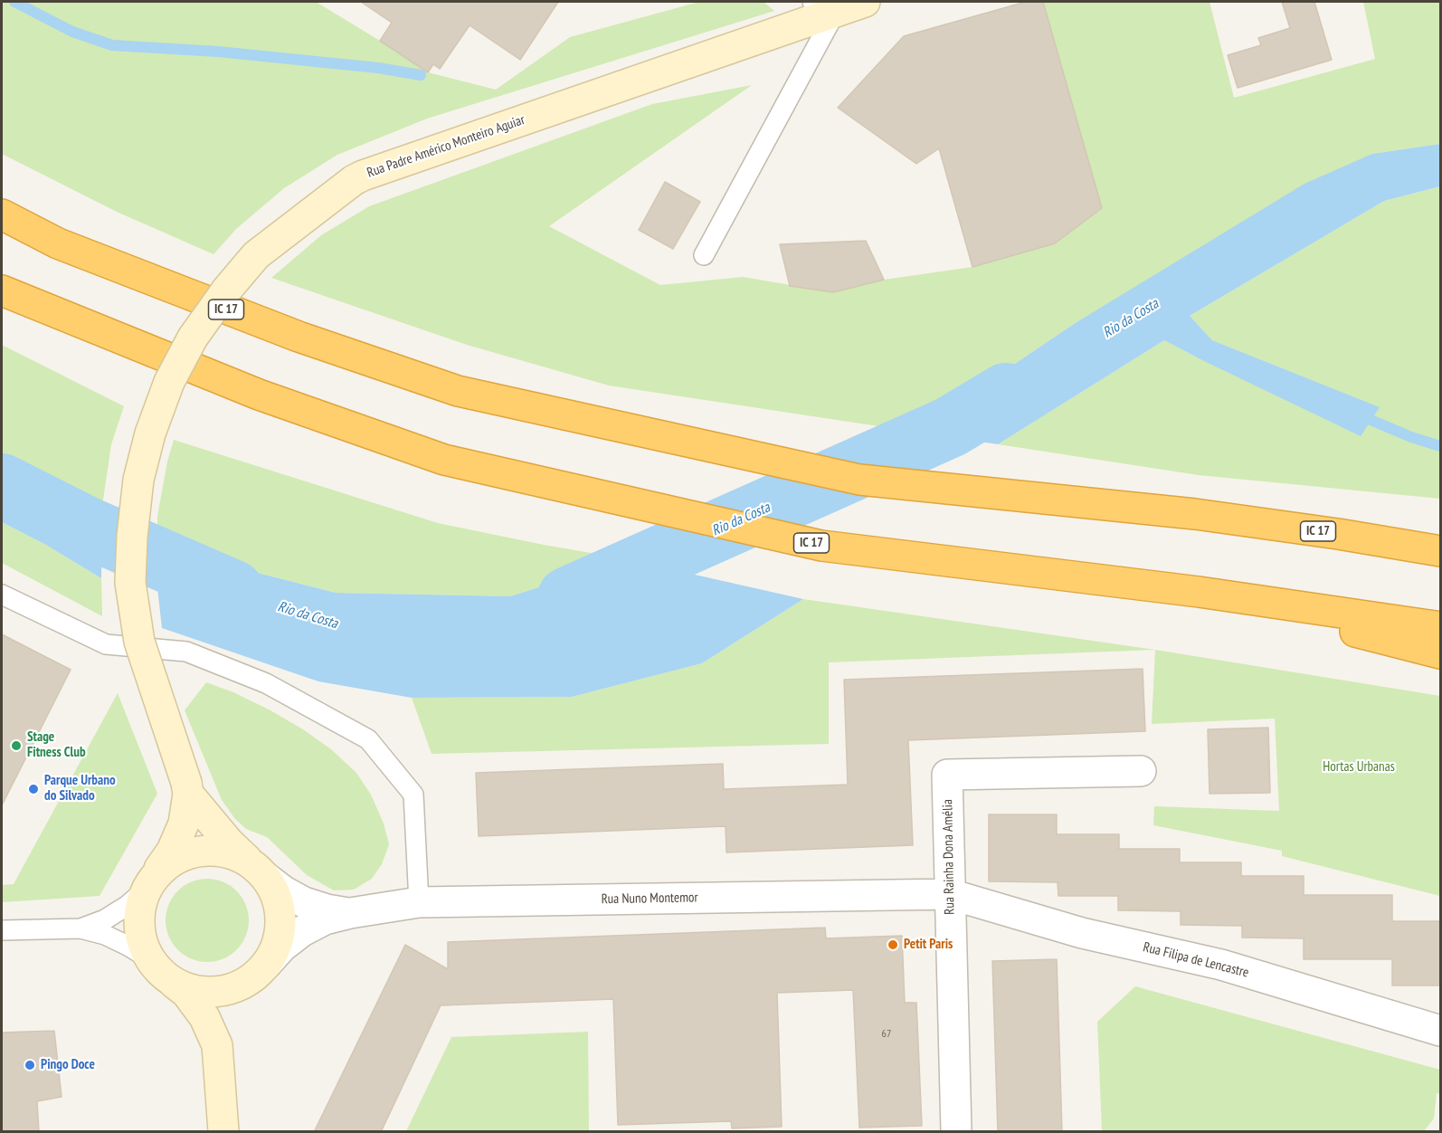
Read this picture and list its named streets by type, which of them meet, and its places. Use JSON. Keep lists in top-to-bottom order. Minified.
{"streets":{"highway":["IC 17"],"street":["Rua Padre Américo Monteiro Aguiar","Rua Rainha Dona Amélia","Rua Nuno Montemor","Rua Filipa de Lencastre"]},"crossings":[["Rua Padre Américo Monteiro Aguiar","Rua Nuno Montemor"],["Rua Rainha Dona Amélia","Rua Nuno Montemor"],["Rua Rainha Dona Amélia","Rua Filipa de Lencastre"],["Rua Nuno Montemor","Rua Filipa de Lencastre"]],"water":["Rio da Costa"],"parks":["Hortas Urbanas"],"places":["Stage Fitness Club","Parque Urbano do Silvado","Petit Paris","Pingo Doce"],"house_numbers":["67"]}
